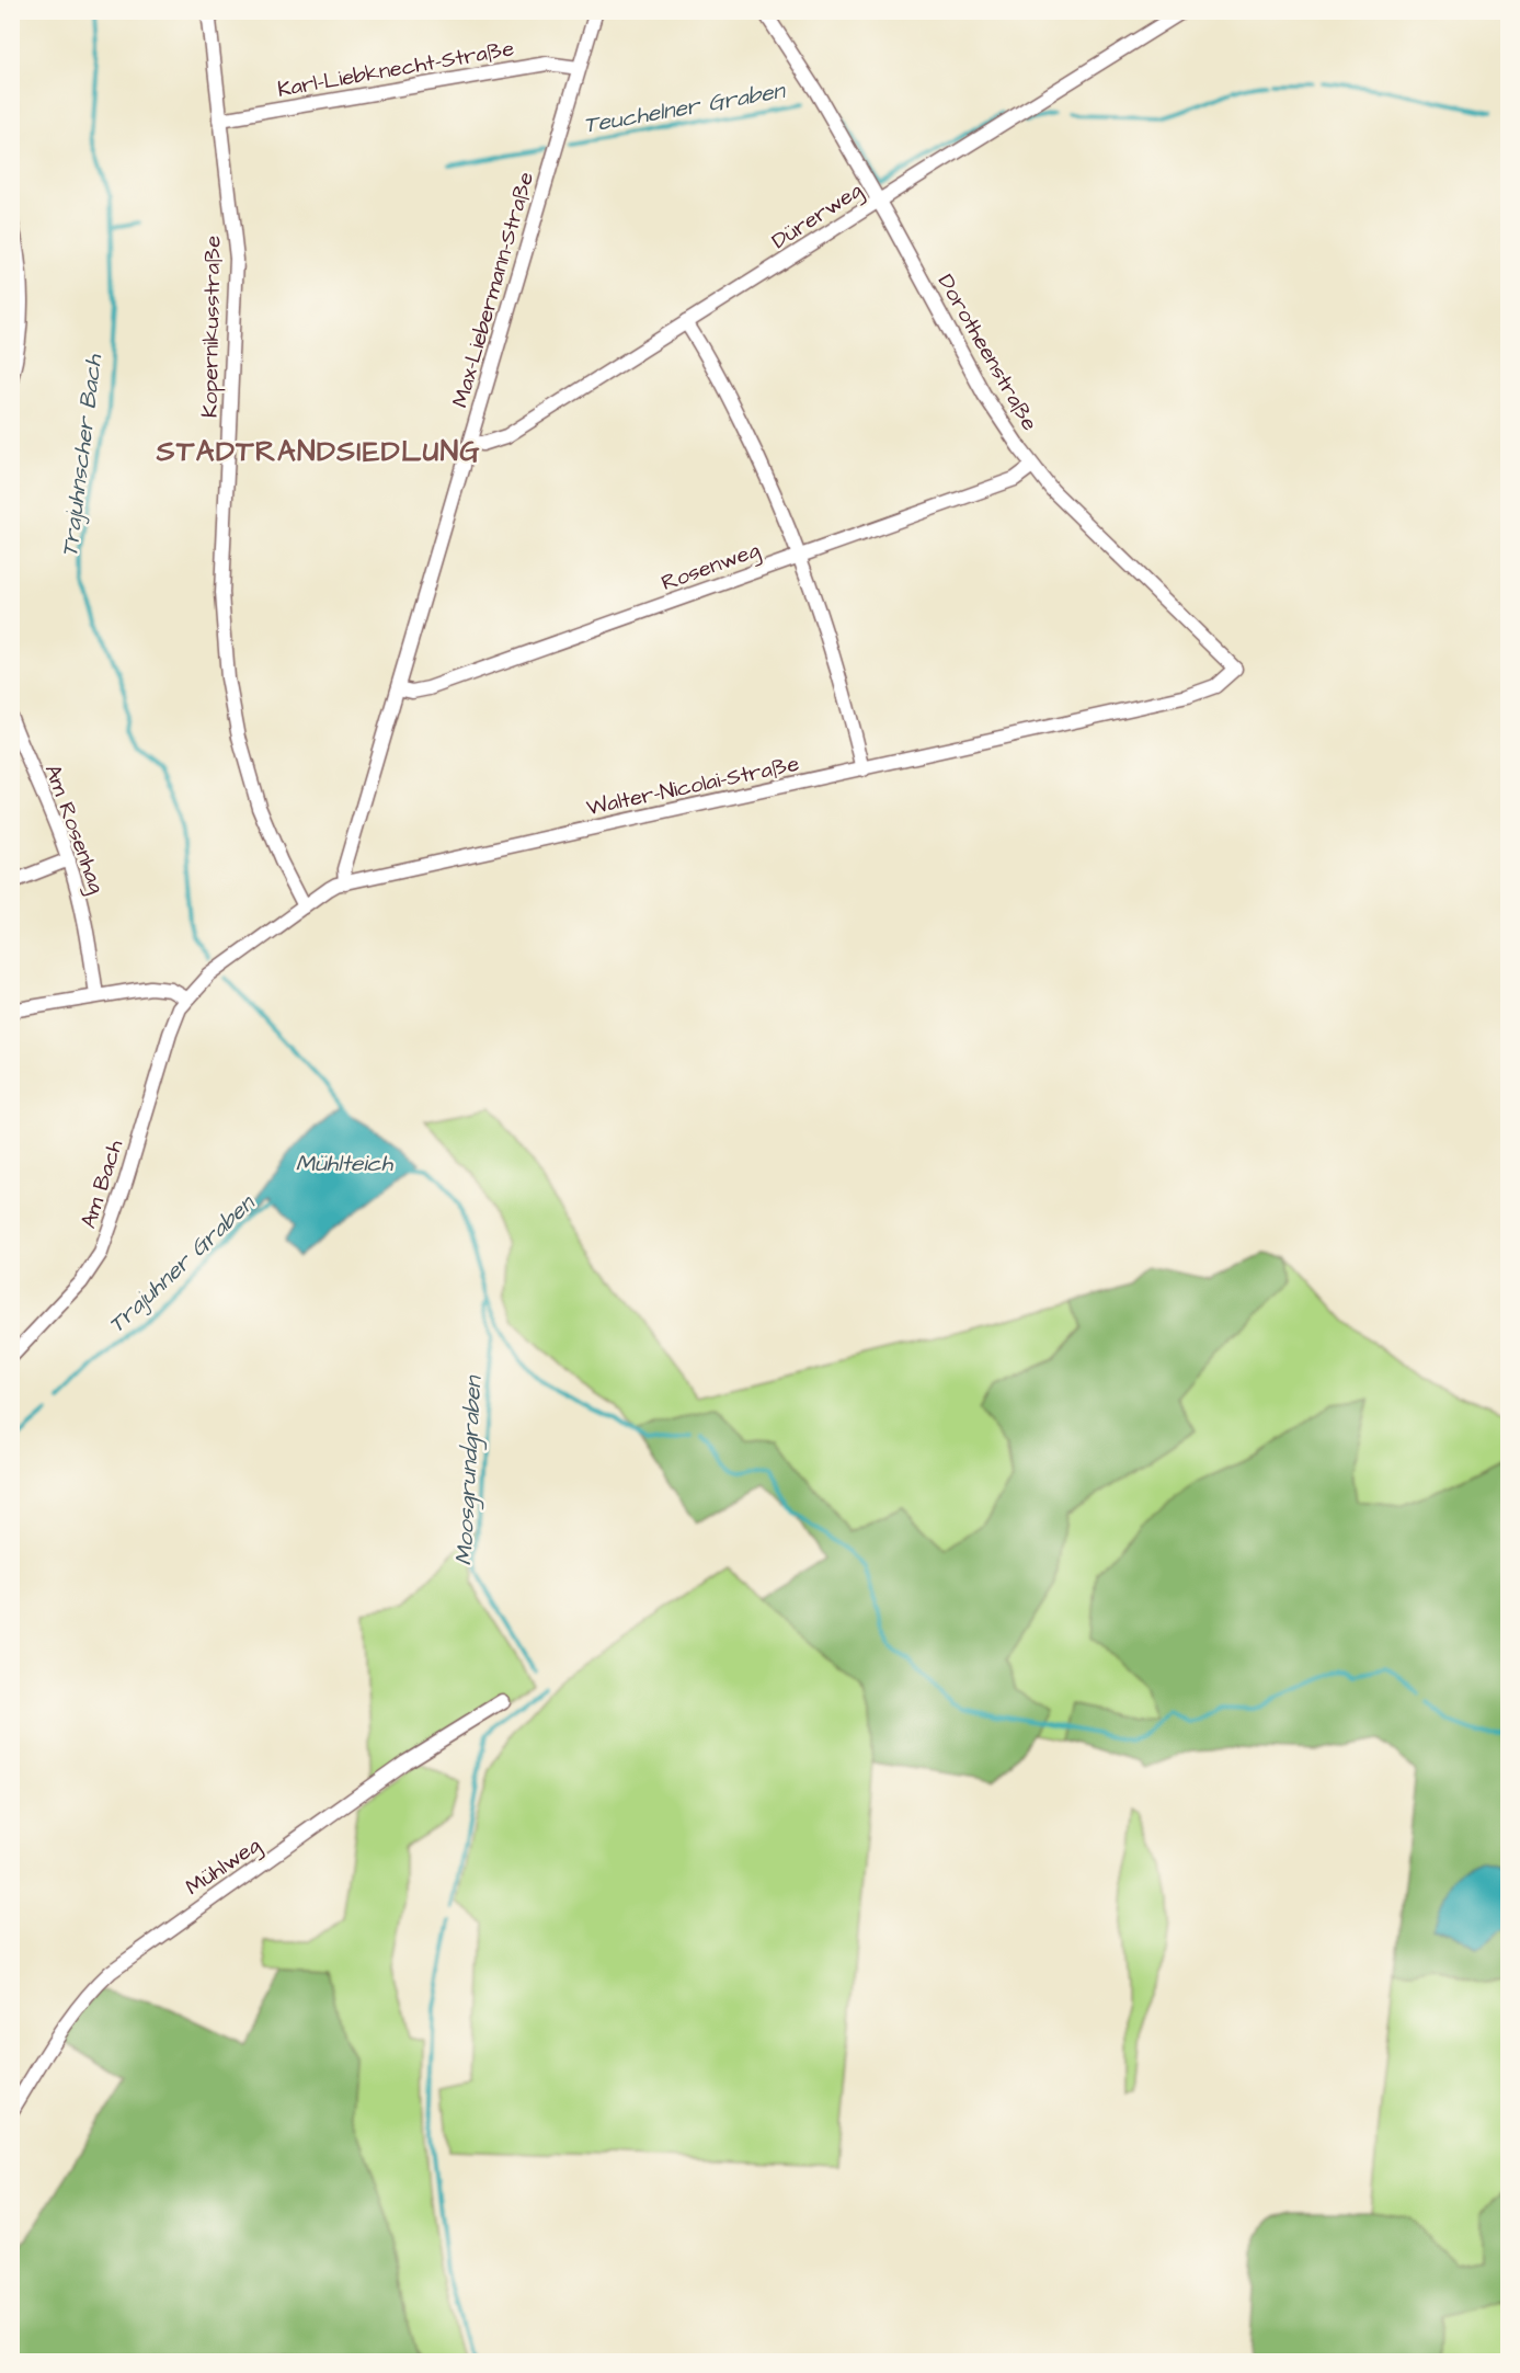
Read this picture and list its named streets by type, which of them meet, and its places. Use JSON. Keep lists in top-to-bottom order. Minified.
{"streets":{"street":["Karl-Liebknecht-Straße","Dürerweg","Max-Liebermann-Straße","Kopernikusstraße","Dorotheenstraße","Rosenweg","Walter-Nicolai-Straße","Am Rosenhag","Am Bach","Mühlweg"]},"crossings":[["Karl-Liebknecht-Straße","Max-Liebermann-Straße"],["Karl-Liebknecht-Straße","Kopernikusstraße"],["Dürerweg","Max-Liebermann-Straße"],["Dürerweg","Dorotheenstraße"],["Max-Liebermann-Straße","Rosenweg"],["Max-Liebermann-Straße","Walter-Nicolai-Straße"],["Kopernikusstraße","Walter-Nicolai-Straße"],["Dorotheenstraße","Rosenweg"],["Dorotheenstraße","Walter-Nicolai-Straße"],["Walter-Nicolai-Straße","Am Bach"]],"districts":["STADTRANDSIEDLUNG"],"water":["Teuchelner Graben","Trajuhnscher Bach","Mühlteich","Trajuhner Graben","Moosgrundgraben"]}
